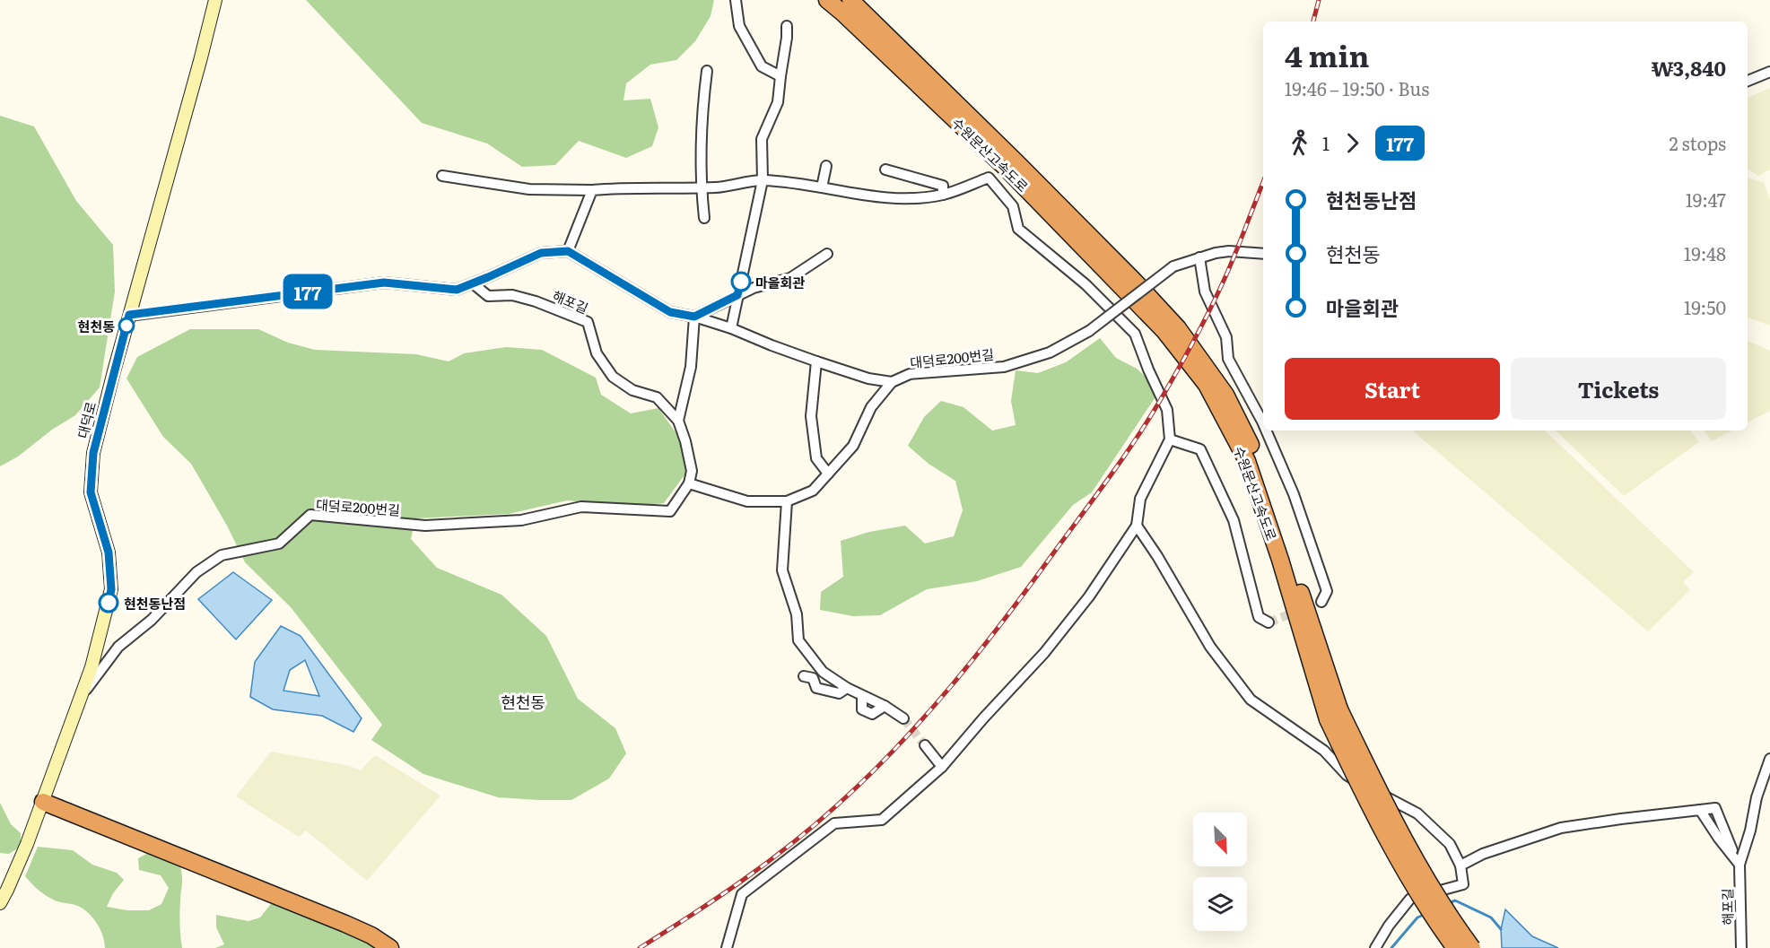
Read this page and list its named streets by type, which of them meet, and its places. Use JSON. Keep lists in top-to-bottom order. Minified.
{"streets":{"highway":["수원문산고속도로"],"street":["해포길","대덕로200번길","대덕로"]},"crossings":[["대덕로200번길","대덕로"]],"districts":["현천동"],"places":["마을회관","현천동","현천동난점"],"lines":["bus line 177"],"north":"bottom right","page":{"on_map":"177","heading":["4 min","19:46 – 19:50 · Bus","₩3,840"],"legs":["1","177","2 stops"],"list":[{"name":"현천동난점","value":"19:47"},{"name":"현천동","value":"19:48"},{"name":"마을회관","value":"19:50"}],"buttons":["Start","Tickets"]}}
